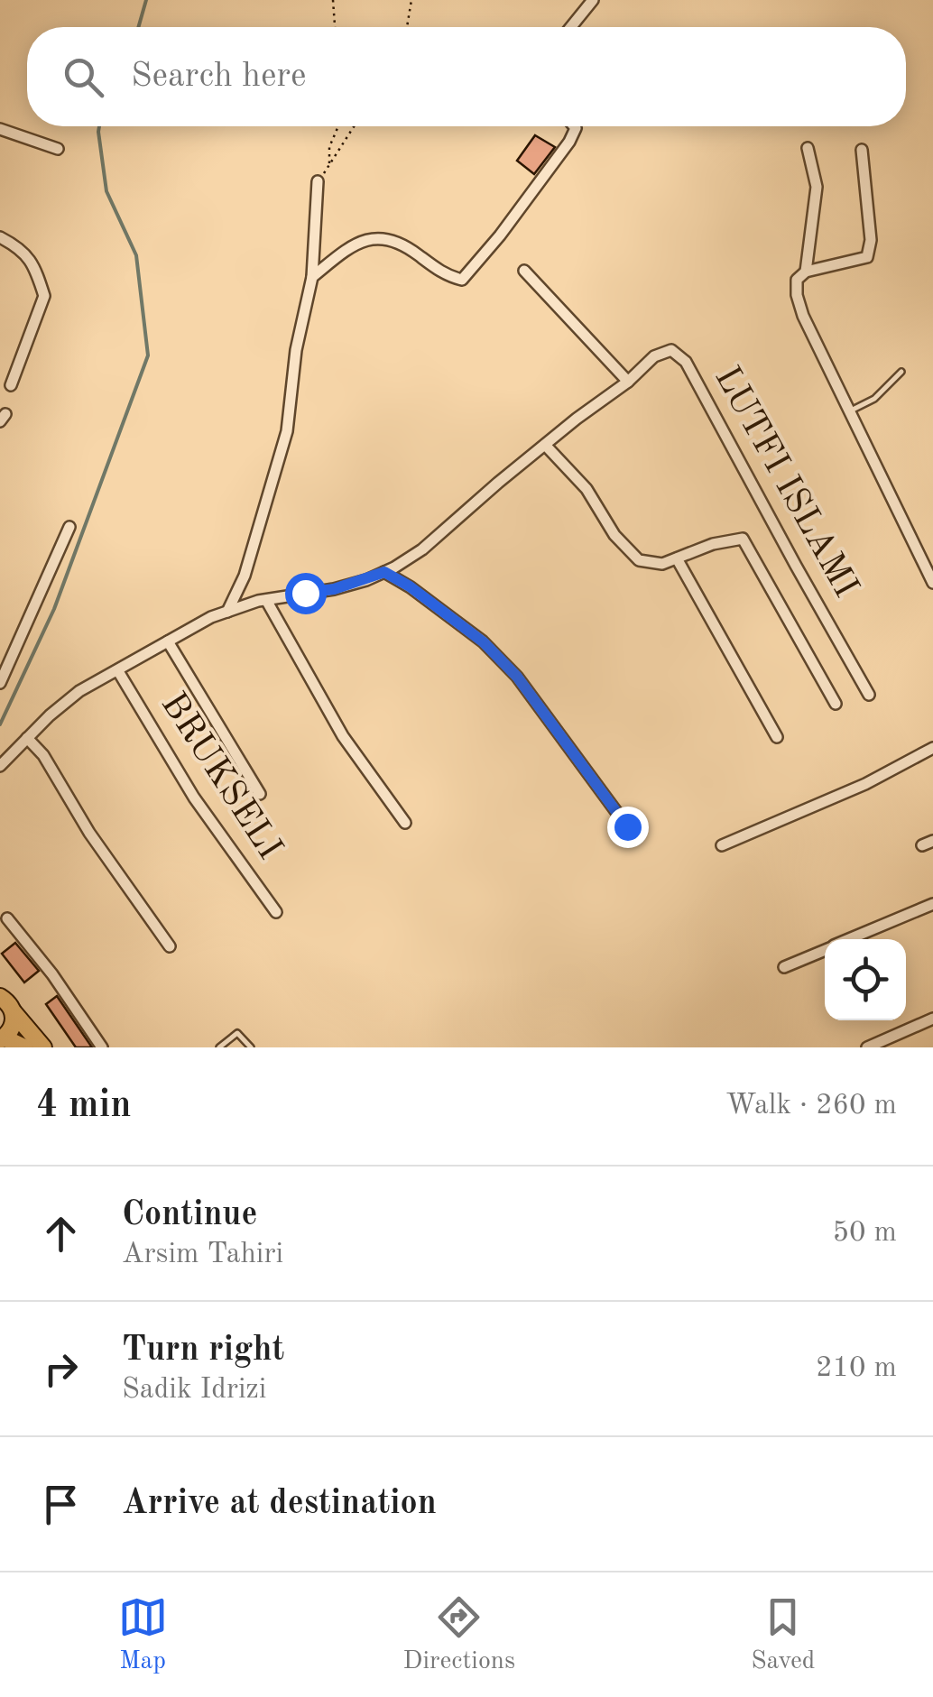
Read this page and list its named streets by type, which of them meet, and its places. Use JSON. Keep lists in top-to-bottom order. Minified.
{"streets":{"street":["LUTFI ISLAMI","BRUKSELI"]},"page":{"search":"Search here","heading":["4 min","Walk · 260 m"],"list":[["Continue","Arsim Tahiri","50 m"],["Turn right","Sadik Idrizi","210 m"],"Arrive at destination"],"nav":["Map","Directions","Saved"]}}
